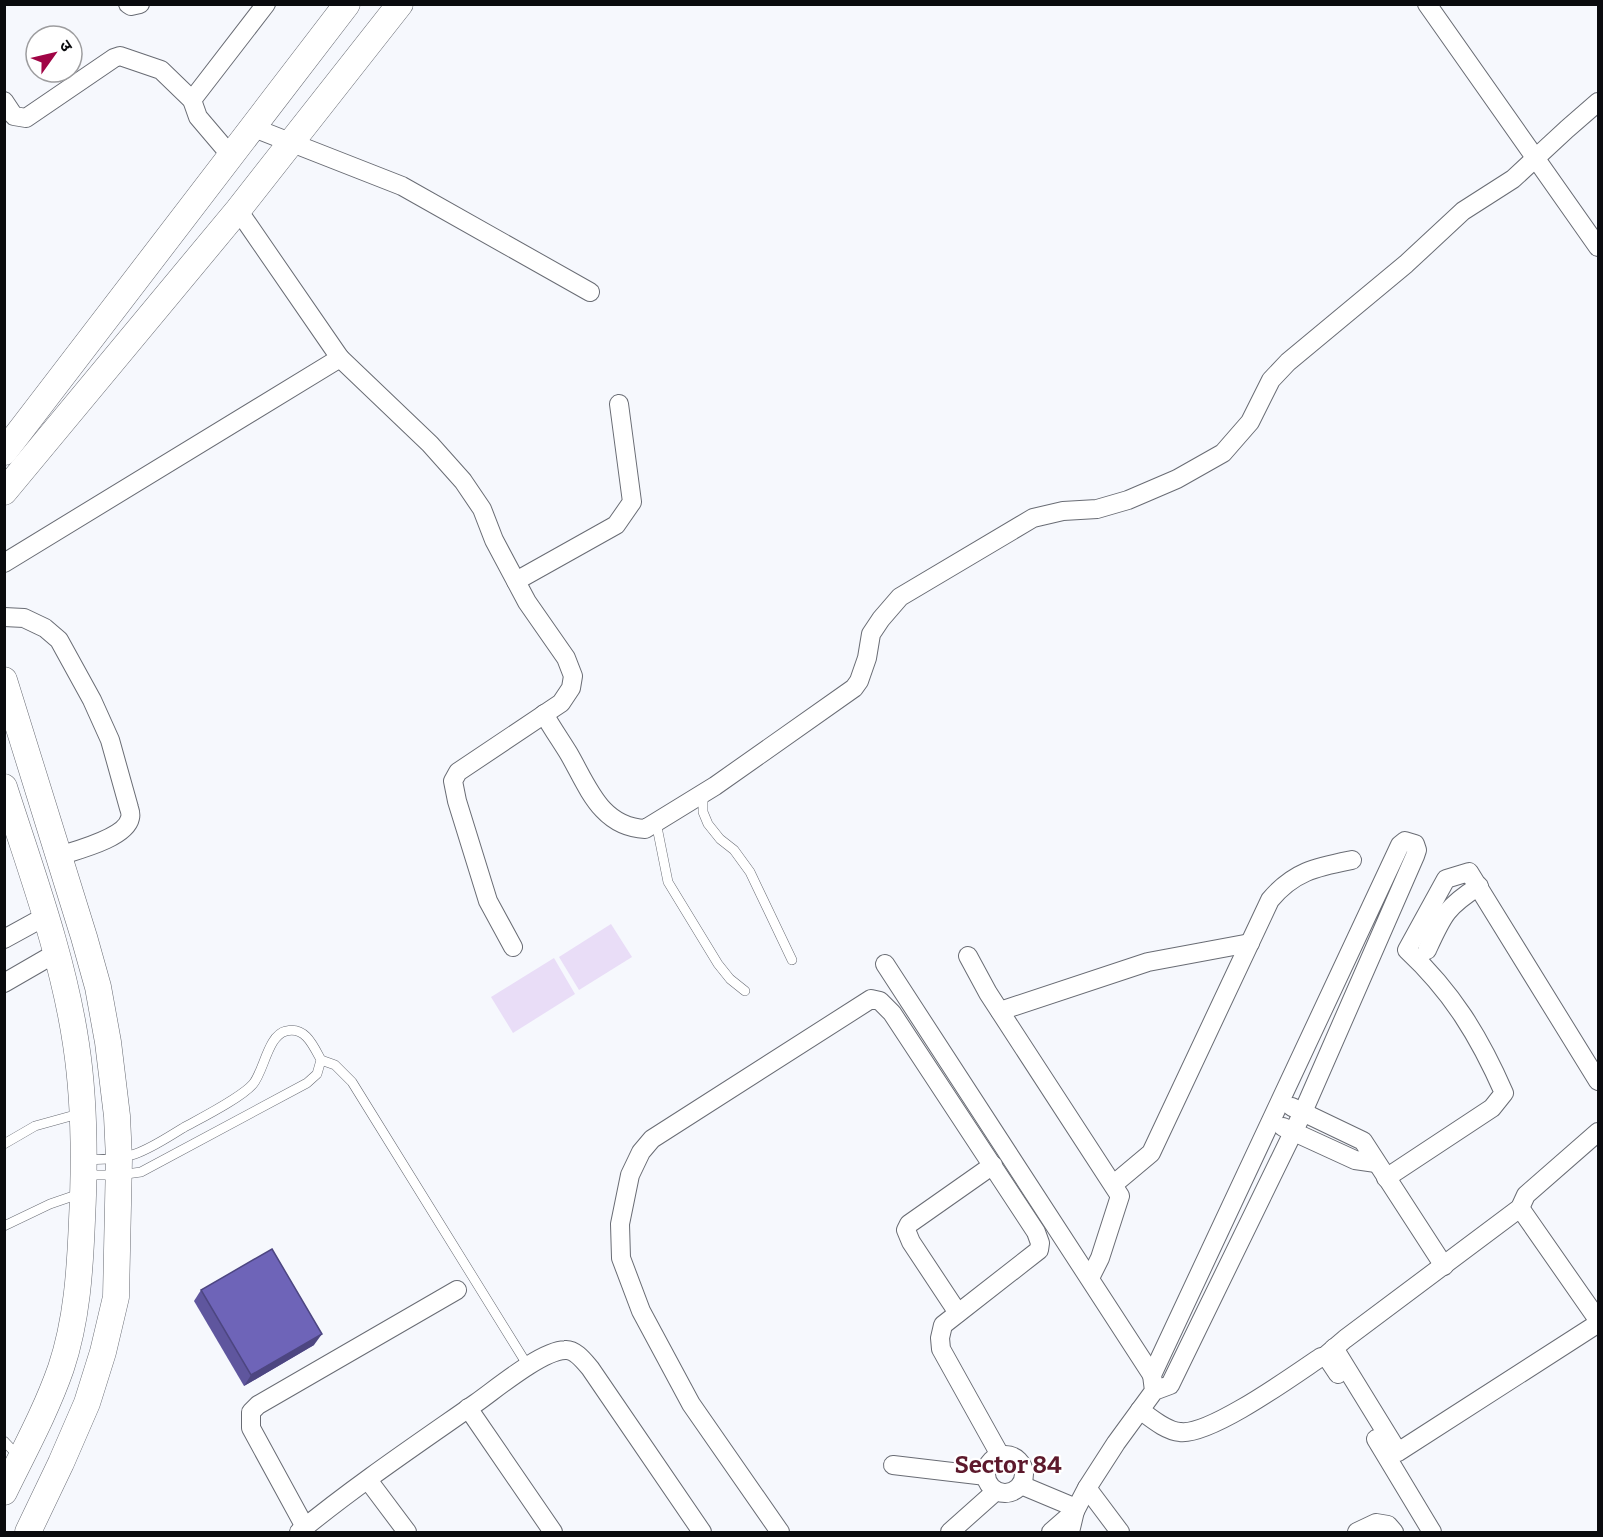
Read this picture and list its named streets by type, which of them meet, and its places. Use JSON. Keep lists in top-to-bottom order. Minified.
{"districts":["Sector 84"],"north":"top right"}
